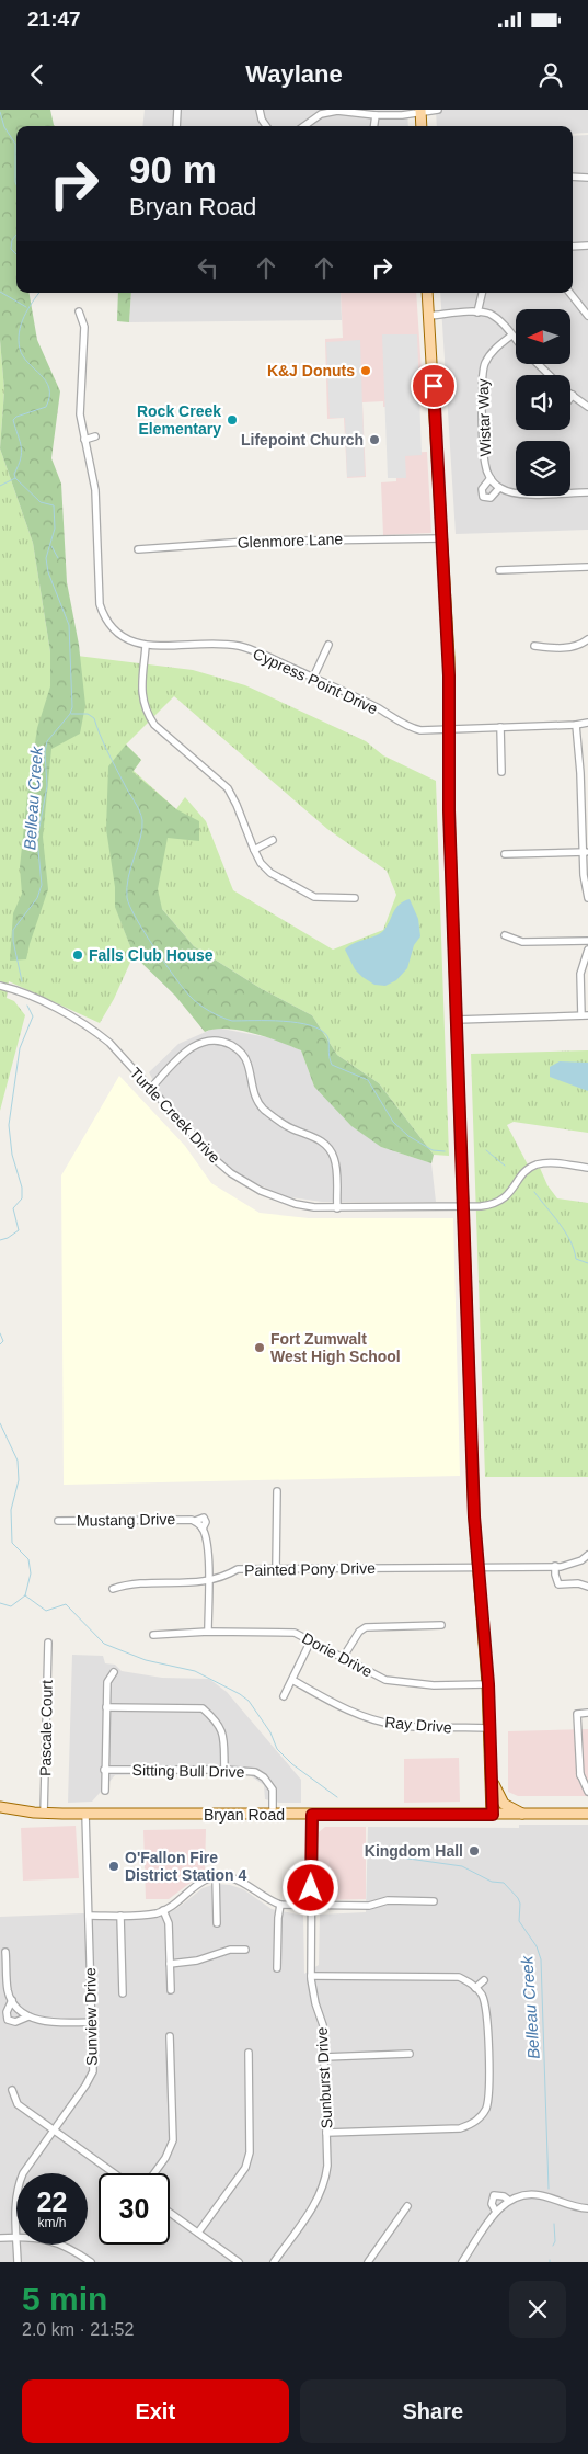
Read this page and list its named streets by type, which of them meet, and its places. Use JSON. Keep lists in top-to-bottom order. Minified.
{"streets":{"main road":["Bryan Road"],"street":["Wistar Way","Glenmore Lane","Cypress Point Drive","Turtle Creek Drive","Mustang Drive","Painted Pony Drive","Dorie Drive","Ray Drive","Pascale Court","Sitting Bull Drive","Sunview Drive","Sunburst Drive"]},"crossings":[["Mustang Drive","Painted Pony Drive"],["Mustang Drive","Dorie Drive"],["Pascale Court","Bryan Road"],["Sitting Bull Drive","Bryan Road"],["Bryan Road","Sunview Drive"],["Bryan Road","Sunburst Drive"]],"water":["Belleau Creek"],"places":["K&J Donuts","Rock Creek Elementary","Lifepoint Church","Falls Club House","Fort Zumwalt West High School","Kingdom Hall","O'Fallon Fire District Station 4"],"north":"left","page":{"status":"21:47","header":"Waylane","turn":["90 m","Bryan Road"],"speed":"22 km/h","limit":"30","heading":["5 min","2.0 km · 21:52"],"buttons":["Exit","Share"]}}
